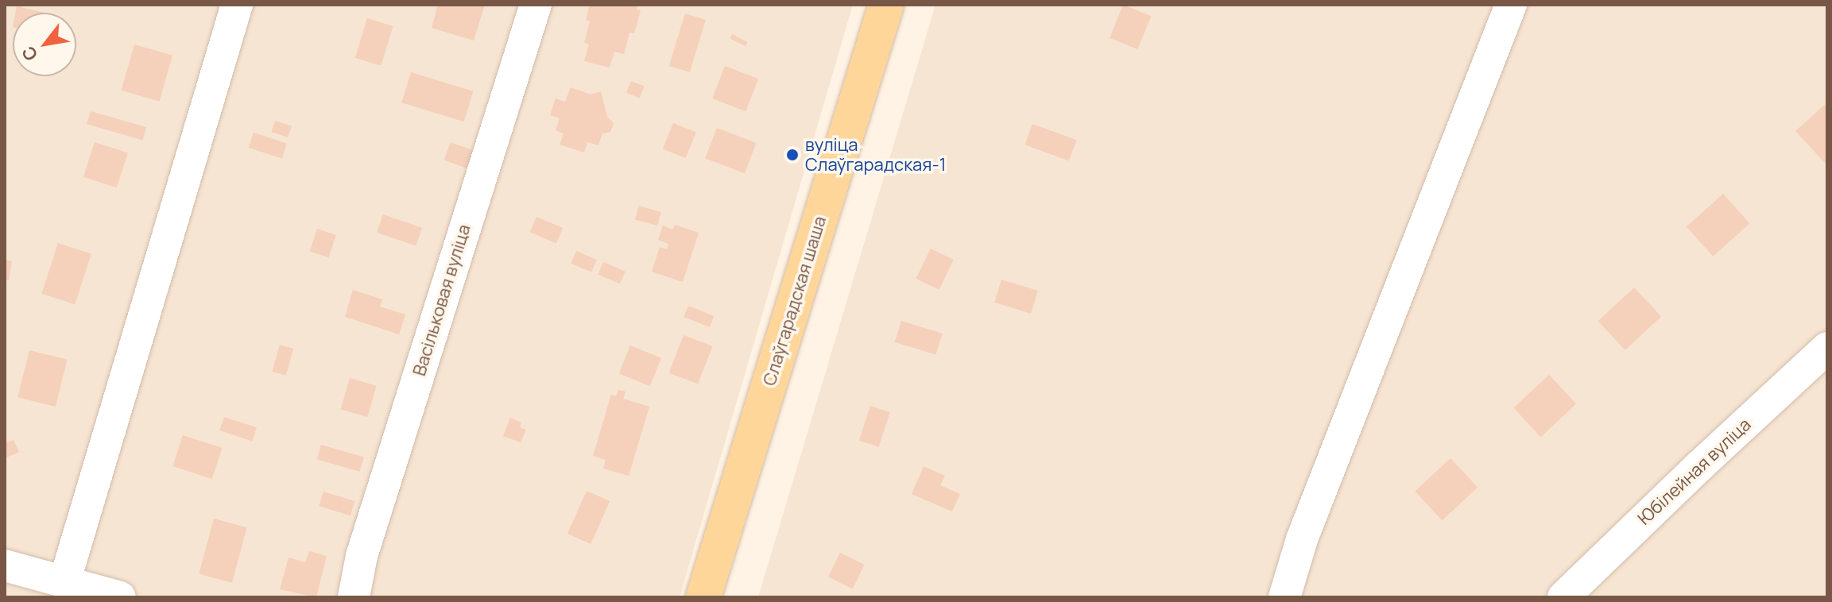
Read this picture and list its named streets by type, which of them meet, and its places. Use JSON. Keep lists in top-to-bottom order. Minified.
{"streets":{"main road":["Слаўгарадская шаша"],"street":["Васільковая вуліца","Юбілейная вуліца"]},"places":["вуліца Слаўгарадская-1"],"north":"bottom left"}
